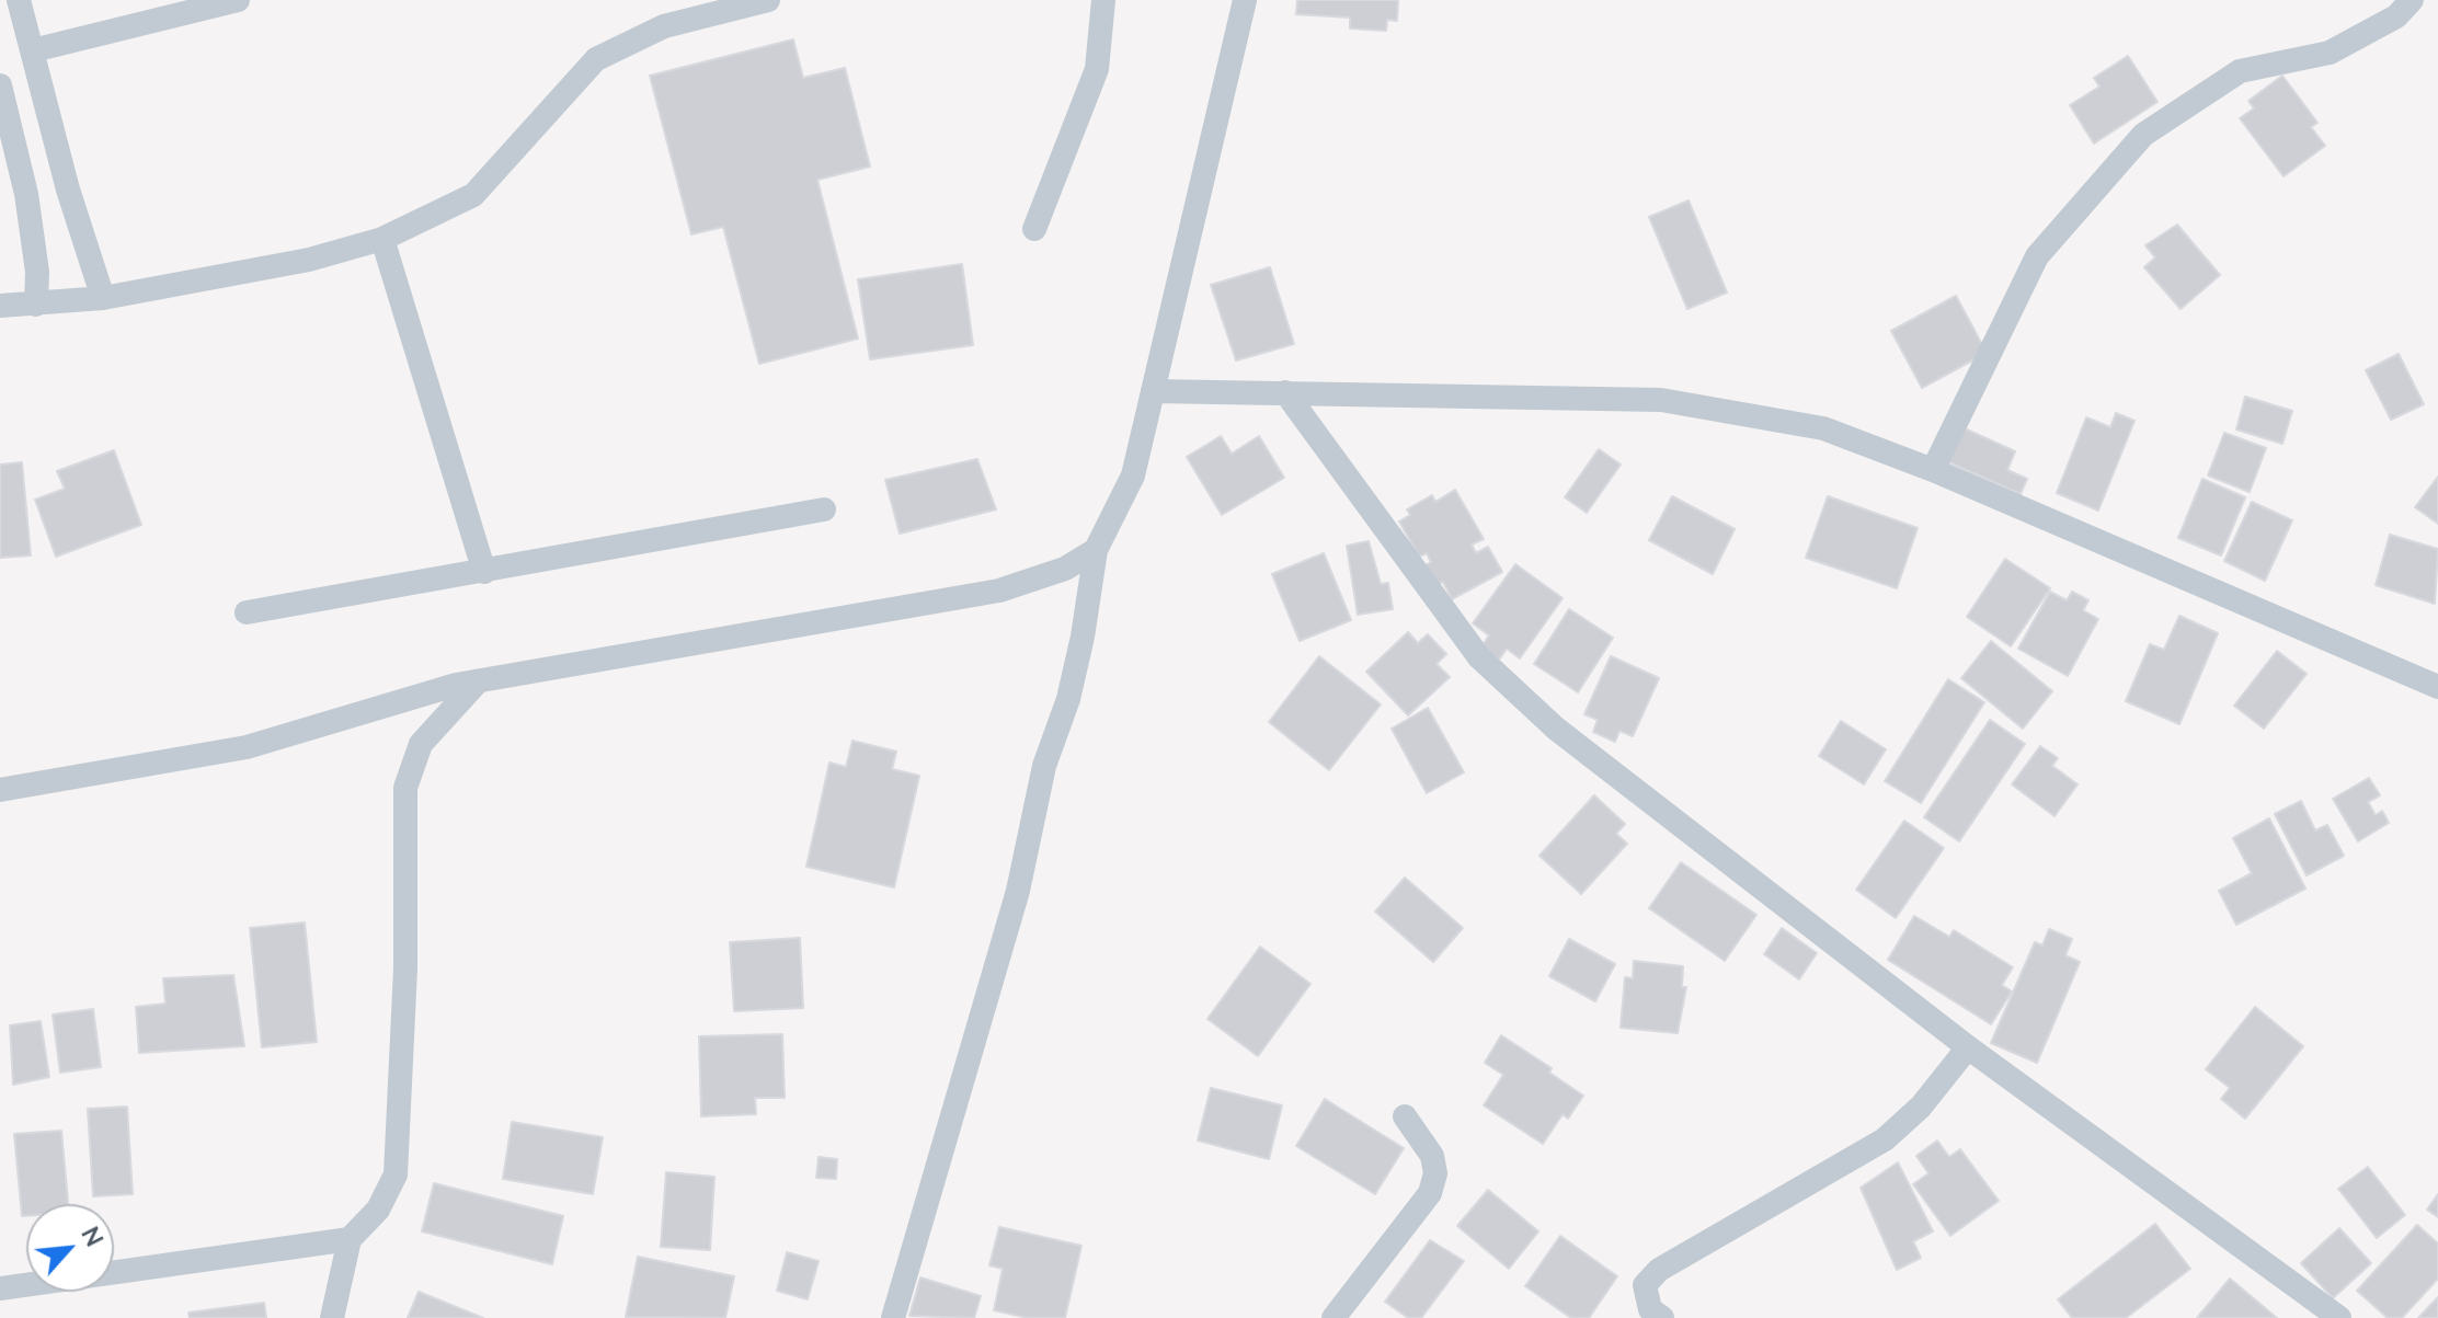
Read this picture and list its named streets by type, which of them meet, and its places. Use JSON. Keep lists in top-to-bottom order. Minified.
{"north":"top right"}
